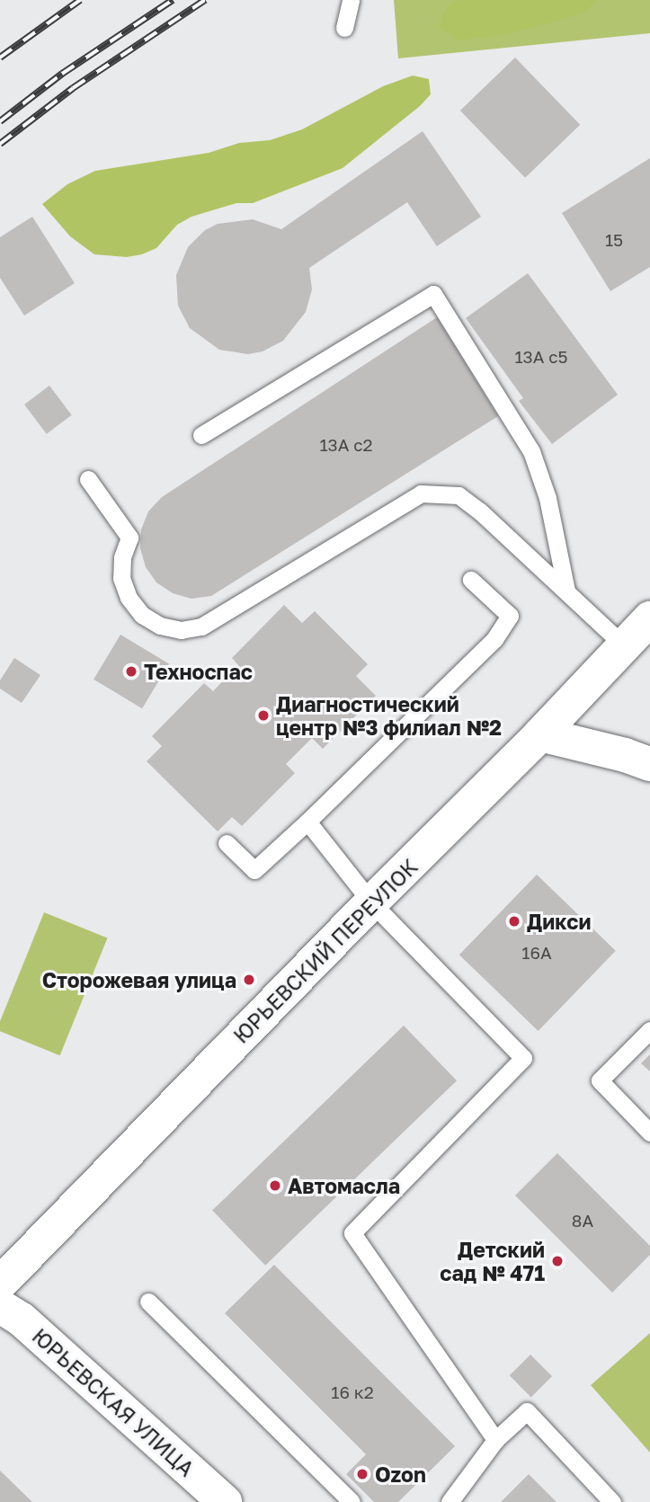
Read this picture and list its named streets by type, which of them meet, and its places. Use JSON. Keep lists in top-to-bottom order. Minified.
{"streets":{"street":["ЮРЬЕВСКИЙ ПЕРЕУЛОК","ЮРЬЕВСКАЯ УЛИЦА"]},"places":["Техноспас","Диагностический центр №3 филиал №2","Дикси","Сторожевая улица","Автомасла","Детский сад № 471","Ozon"],"house_numbers":["15","13А с5","13А с2","16А","8А","16 к2"]}
